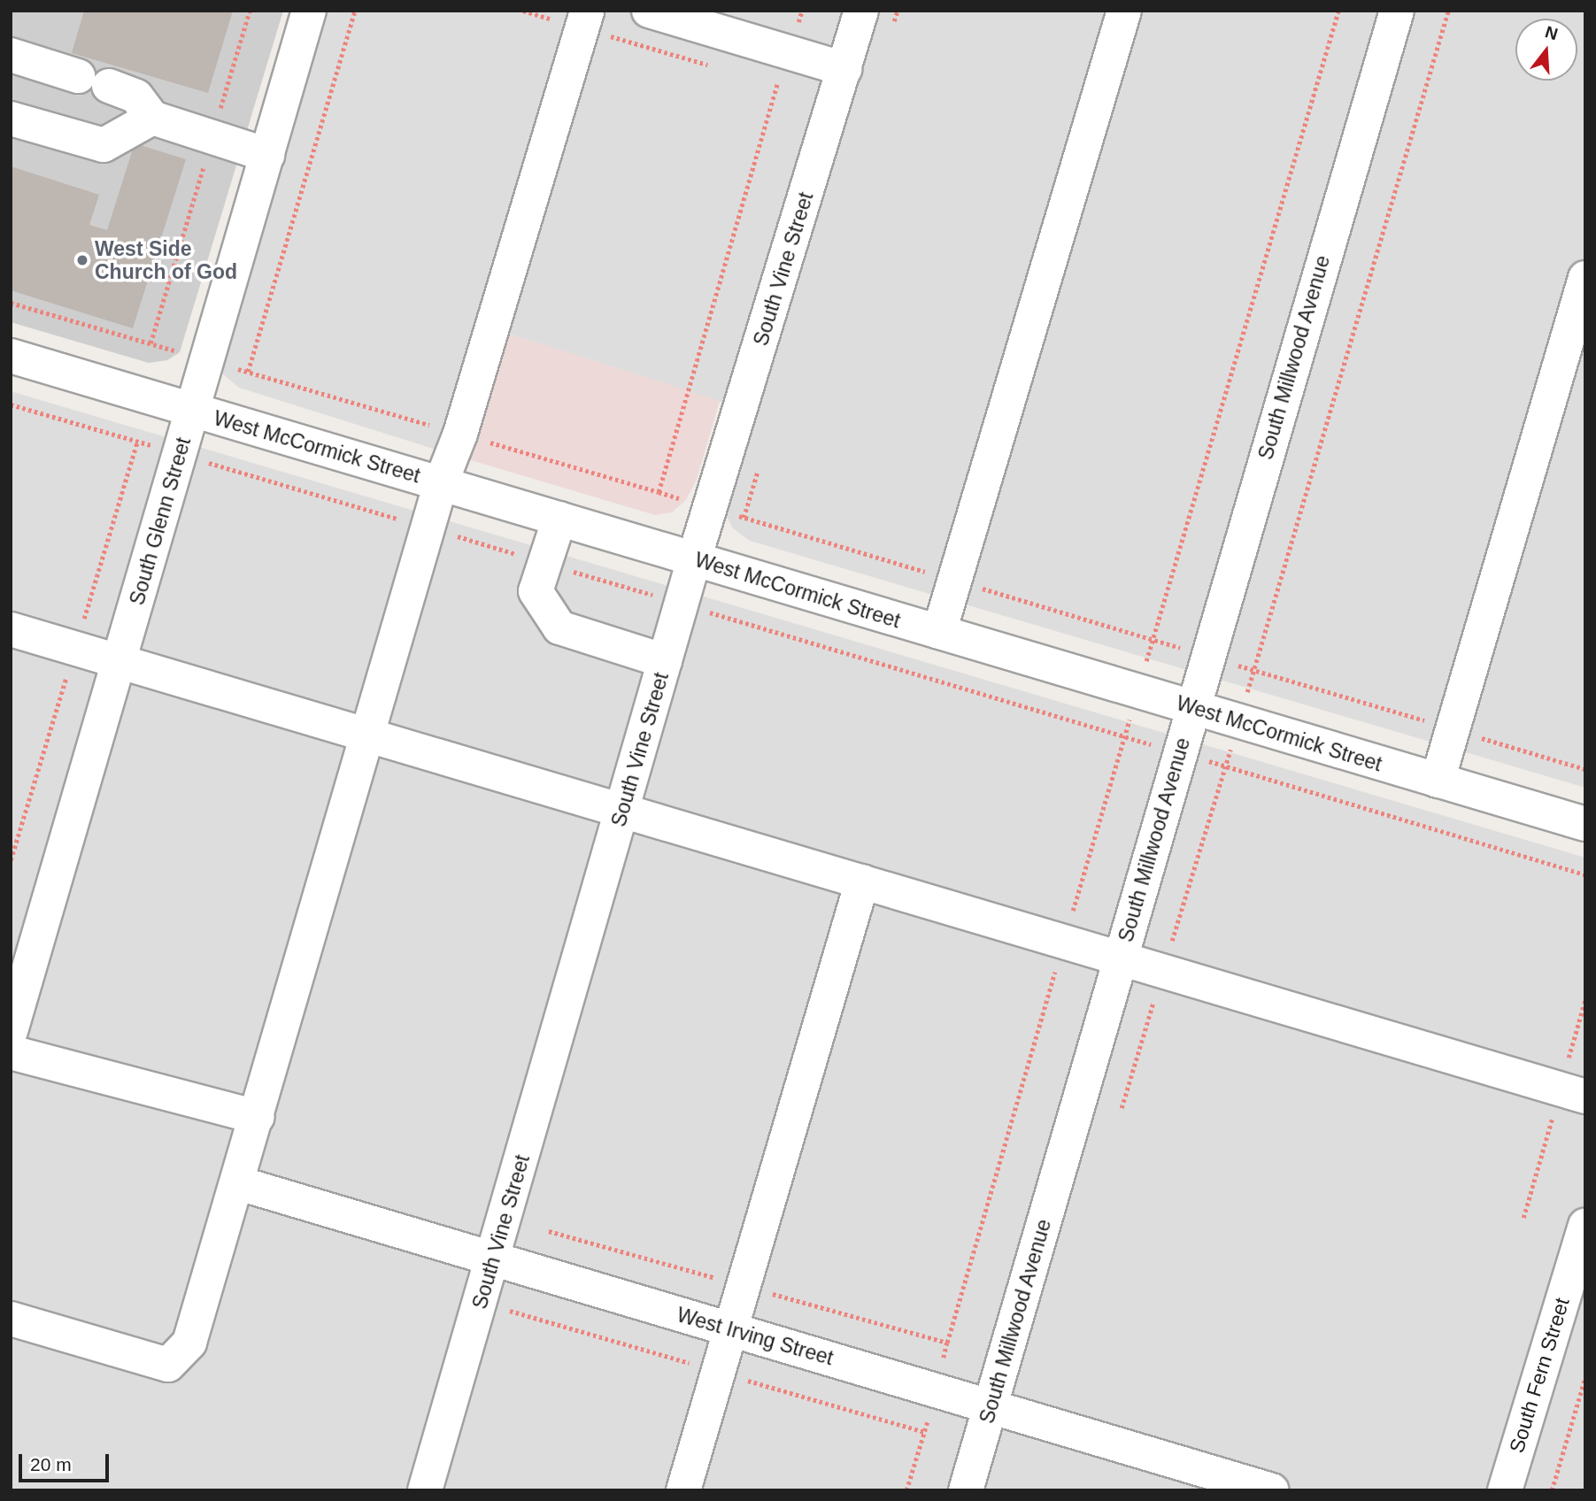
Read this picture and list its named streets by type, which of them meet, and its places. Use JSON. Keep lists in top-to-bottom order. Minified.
{"streets":{"street":["South Vine Street","South Millwood Avenue","West McCormick Street","South Glenn Street","West Irving Street","South Fern Street"]},"crossings":[["South Vine Street","West McCormick Street"],["South Vine Street","West Irving Street"],["South Millwood Avenue","West McCormick Street"],["South Millwood Avenue","West Irving Street"],["West McCormick Street","South Glenn Street"]],"places":["West Side Church of God"],"scale_bar":"20 m","north":"top"}
